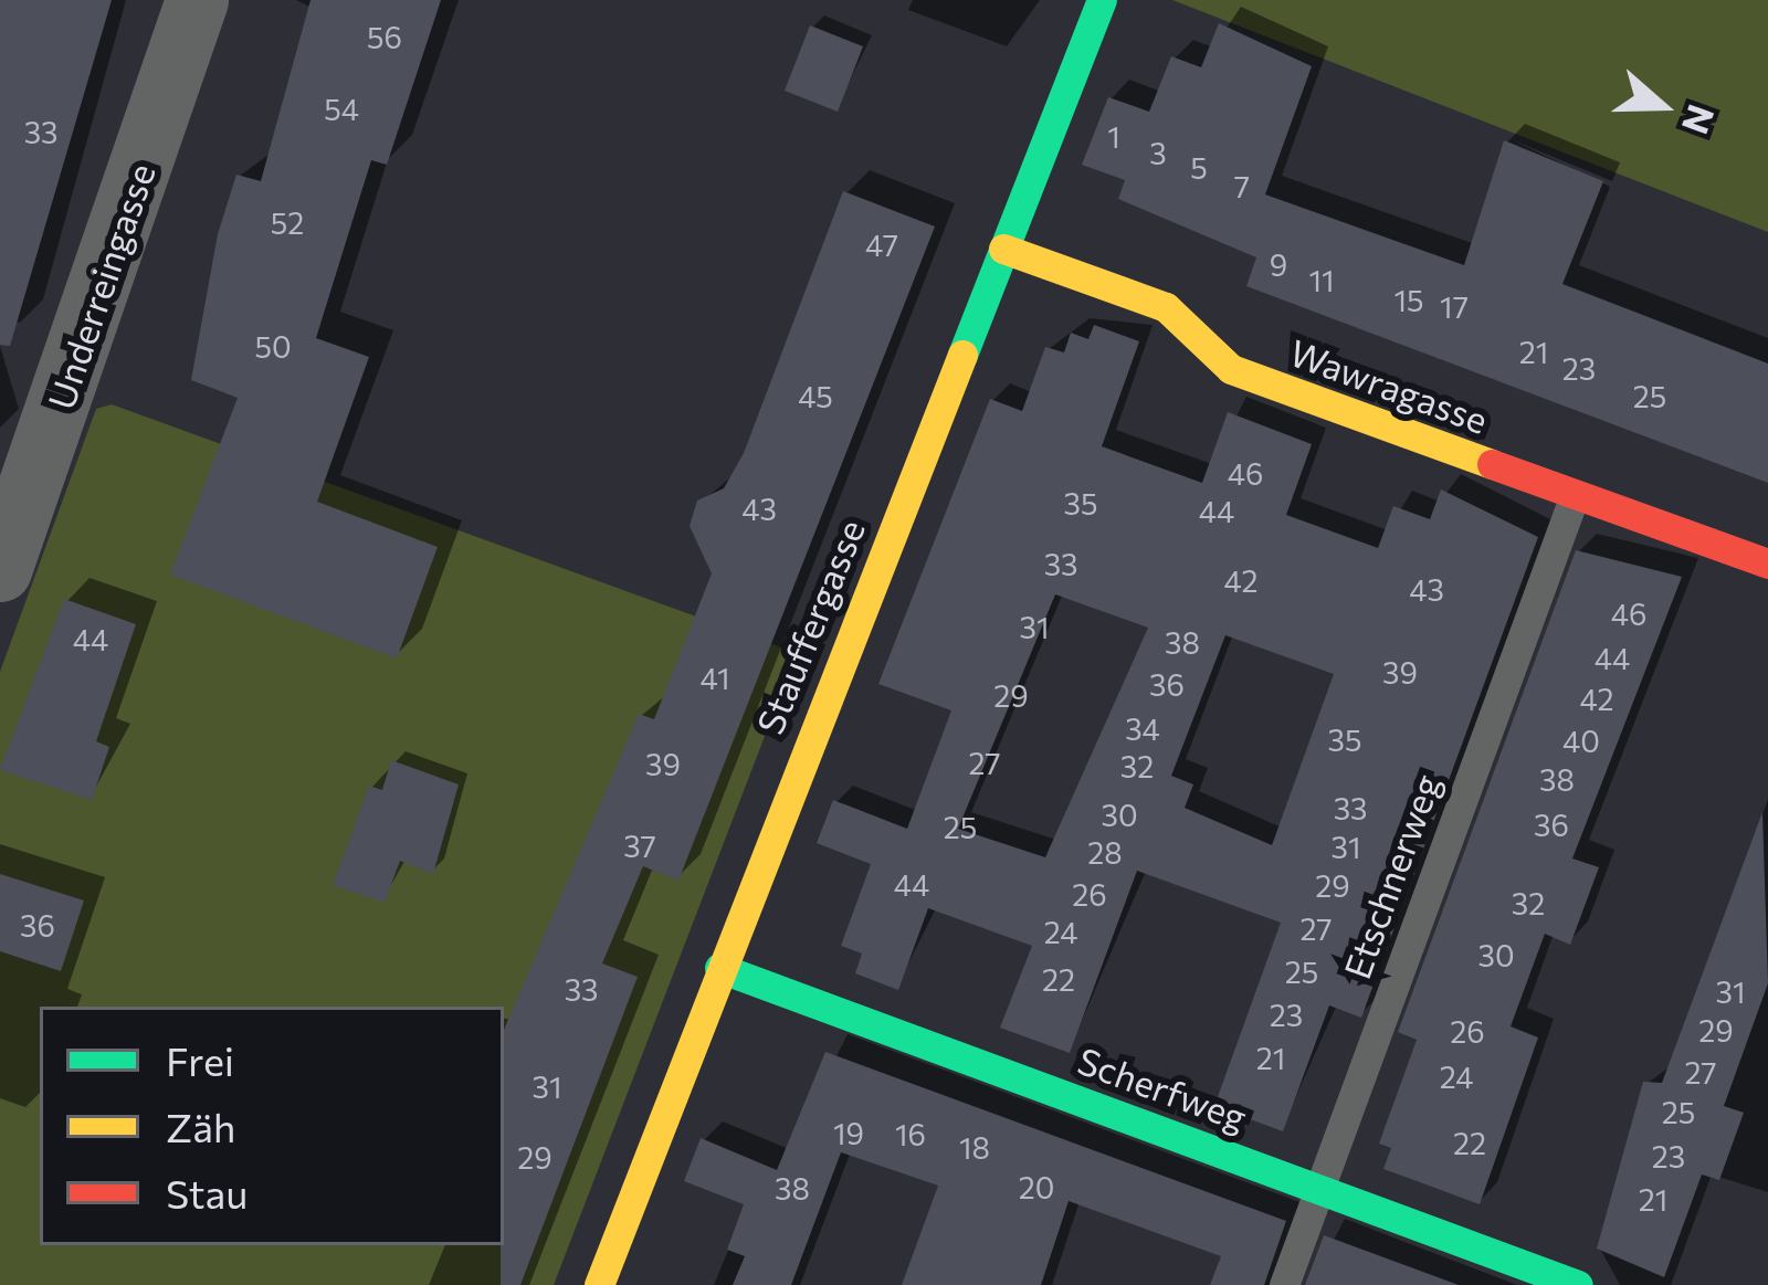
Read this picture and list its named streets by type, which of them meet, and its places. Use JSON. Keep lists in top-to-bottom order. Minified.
{"streets":{"street":["Underreingasse","Wawragasse","Stauffergasse","Scherfweg"],"lane":["Etschnerweg"]},"crossings":[["Wawragasse","Stauffergasse"],["Wawragasse","Etschnerweg"],["Stauffergasse","Scherfweg"],["Etschnerweg","Scherfweg"]],"house_numbers":["56","54","33","1","3","5","7","52","47","9","11","15","17","50","21","23","45","25","46","35","43","44","33","42","43","46","31","44","38","44","39","41","36","29","42","34","35","40","27","39","32","38","33","30","36","25","37","31","28","44","29","26","32","36","27","24","30","25","22","33","31","23","29","26","21","27","24","31","25","19","16","22","18","23","29","20","38","21"],"legend":["Frei","Zäh","Stau"],"north":"right"}
